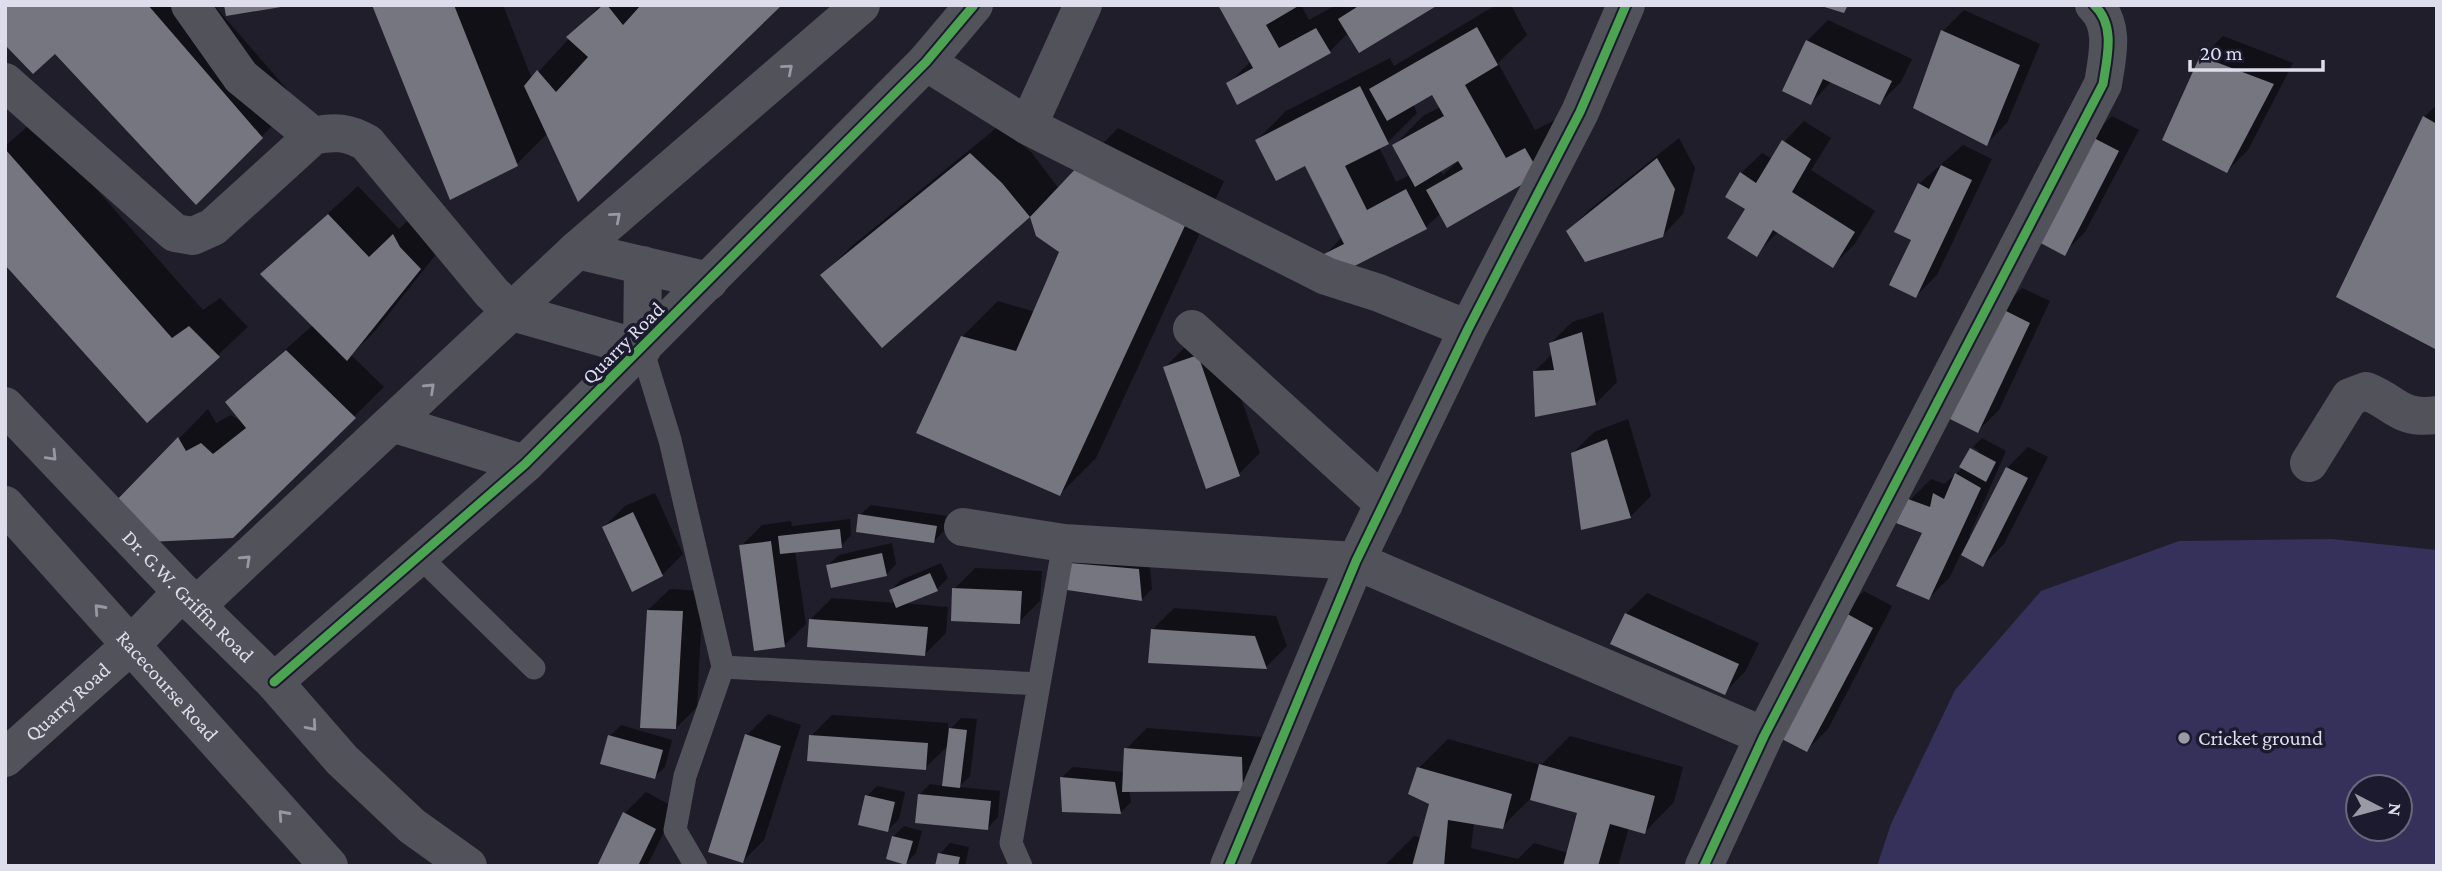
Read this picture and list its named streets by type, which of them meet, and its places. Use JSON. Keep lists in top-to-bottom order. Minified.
{"streets":{"street":["Quarry Road","Dr. G.W. Griffin Road","Racecourse Road"]},"crossings":[["Quarry Road","Dr. G.W. Griffin Road"],["Quarry Road","Racecourse Road"]],"one_way":["Dr. G.W. Griffin Road","Racecourse Road"],"places":["Cricket ground"],"scale_bar":"20 m","north":"right"}
